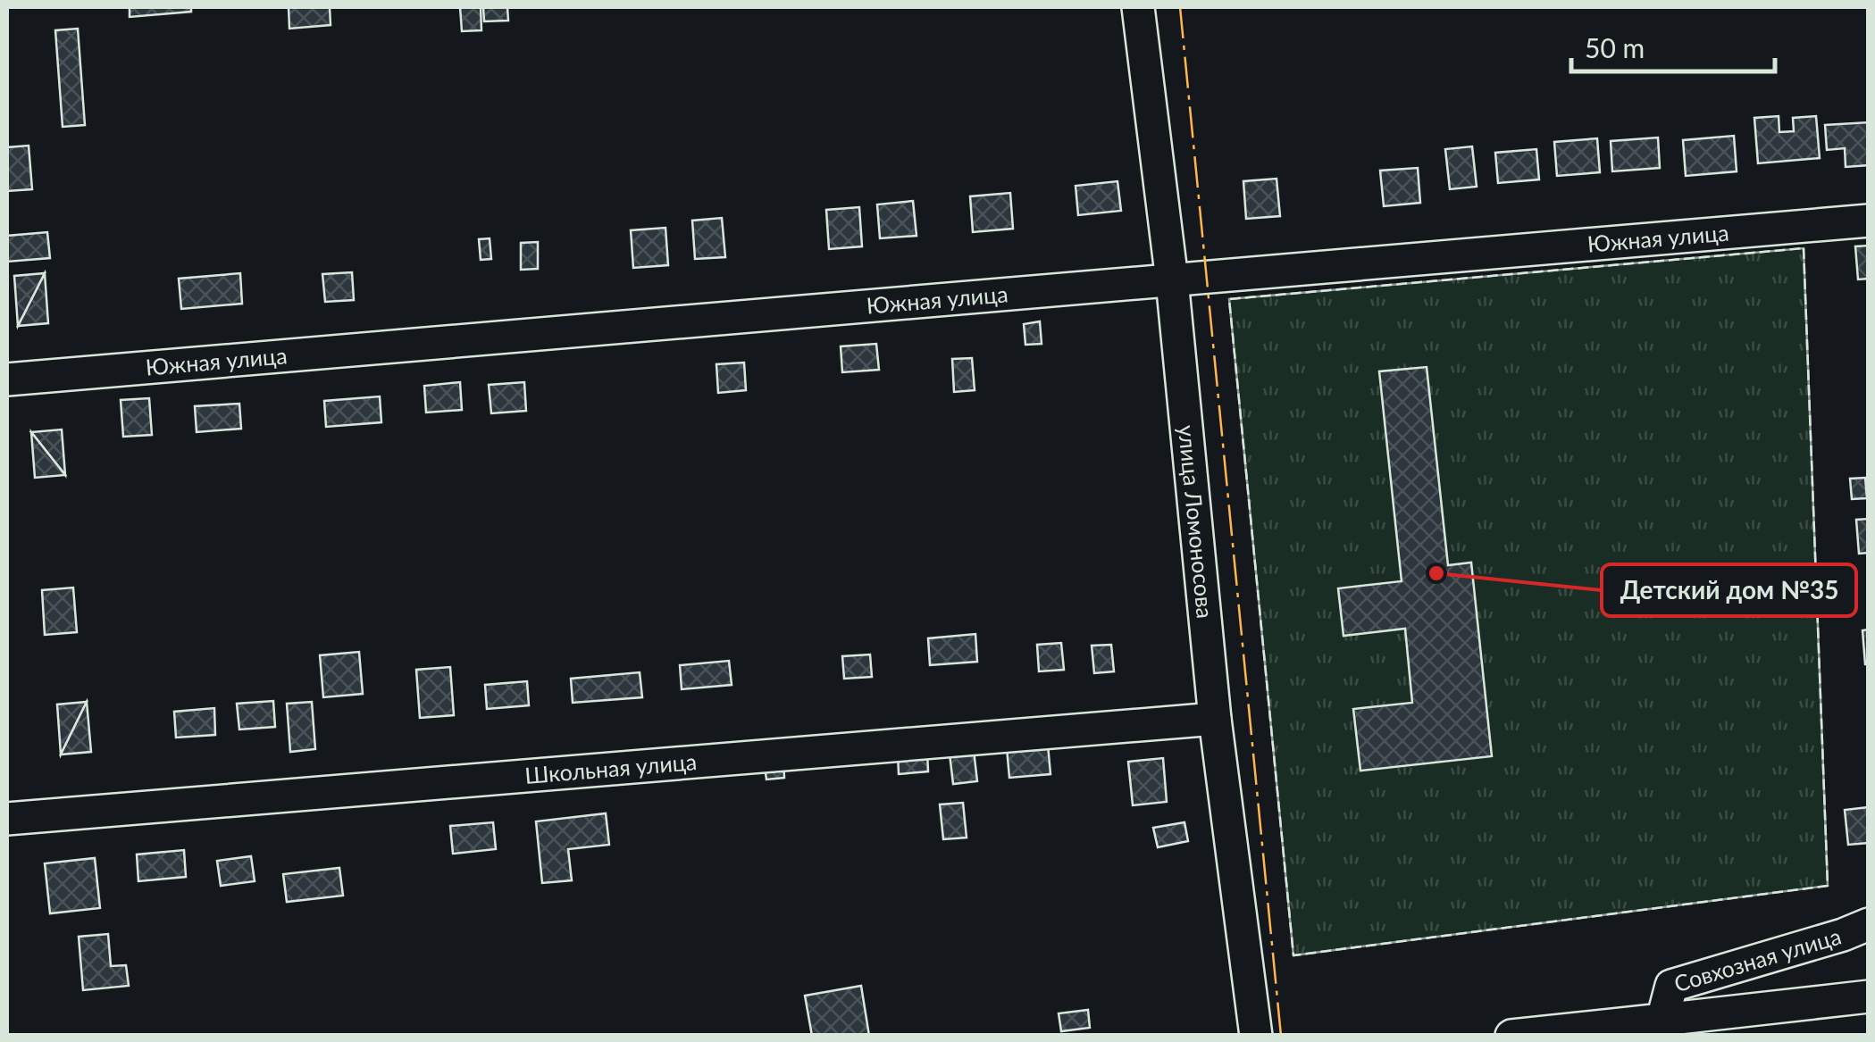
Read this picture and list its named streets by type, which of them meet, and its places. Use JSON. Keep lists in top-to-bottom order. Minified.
{"streets":{"street":["Южная улица","улица Ломоносова","Школьная улица","Совхозная улица"]},"crossings":[["Южная улица","улица Ломоносова"],["улица Ломоносова","Школьная улица"]],"places":["Детский дом №35"],"scale_bar":"50 m"}
